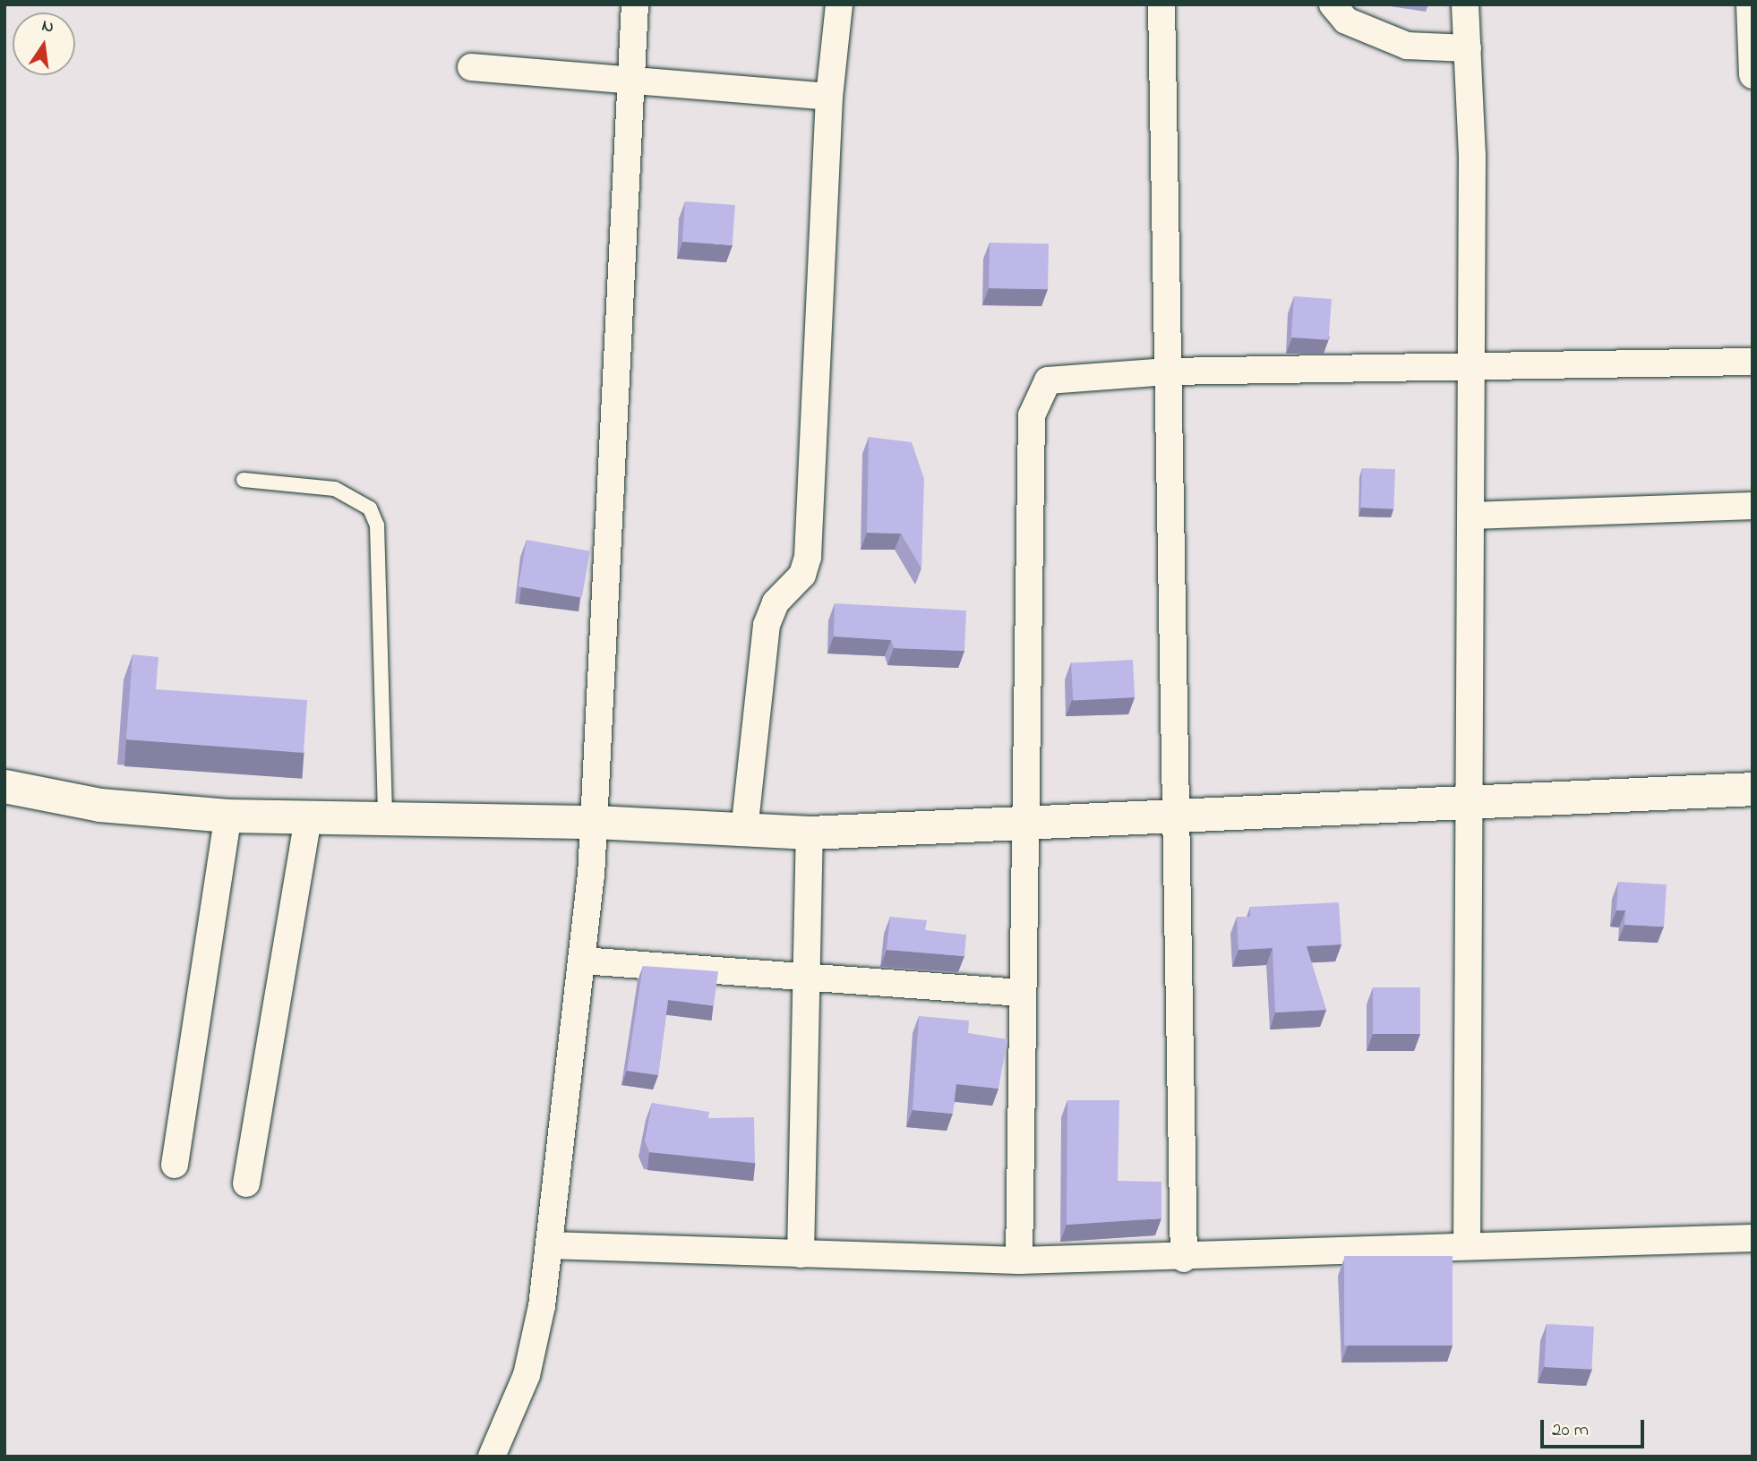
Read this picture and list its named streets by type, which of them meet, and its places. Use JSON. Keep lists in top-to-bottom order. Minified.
{"scale_bar":"20 m","north":"top"}
